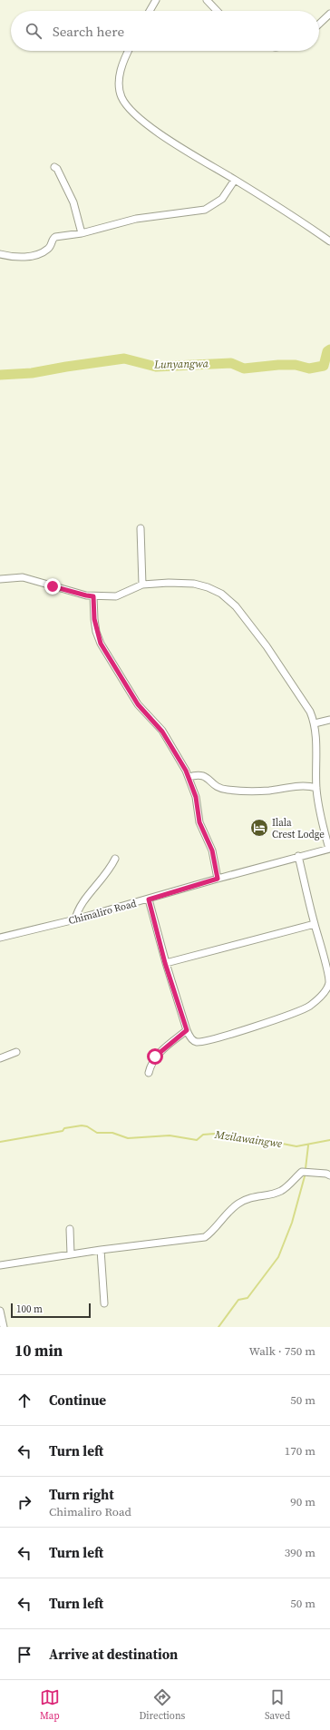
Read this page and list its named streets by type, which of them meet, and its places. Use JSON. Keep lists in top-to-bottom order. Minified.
{"streets":{"street":["Chimaliro Road"]},"water":["Lunyangwa","Mzilawaingwe"],"places":{"hotel":["Ilala Crest Lodge"]},"scale_bar":"100 m","page":{"search":"Search here","scale":"100 m","heading":["10 min","Walk · 750 m"],"list":[["Continue","50 m"],["Turn left","170 m"],["Turn right","Chimaliro Road","90 m"],["Turn left","390 m"],["Turn left","50 m"],"Arrive at destination"],"nav":["Map","Directions","Saved"]}}
